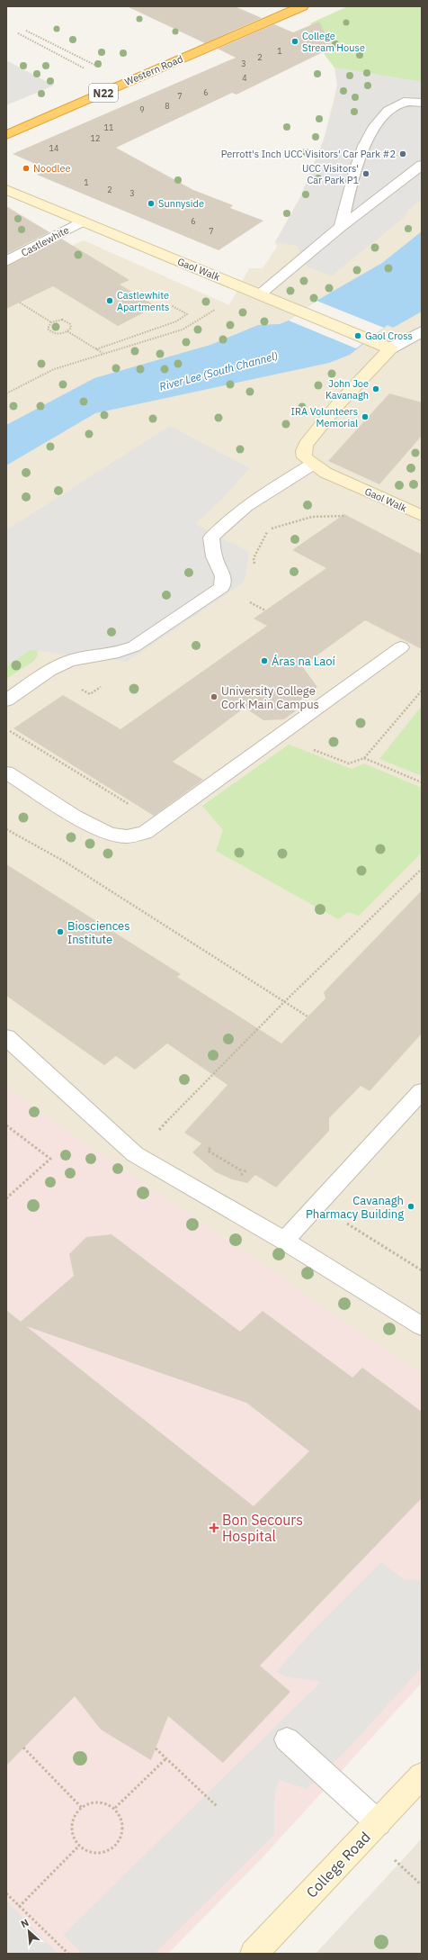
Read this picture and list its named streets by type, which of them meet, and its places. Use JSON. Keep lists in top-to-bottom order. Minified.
{"streets":{"highway":["Western Road","N22"],"street":["Castlewhite","Gaol Walk","College Road"]},"crossings":[["Castlewhite","Gaol Walk"]],"water":["River Lee (South Channel)"],"places":{"other":["College Stream House","Perrott's Inch UCC Visitors' Car Park #2","Noodlee","UCC Visitors' Car Park P1","Sunnyside","Castlewhite Apartments","Gaol Cross","John Joe Kavanagh","IRA Volunteers Memorial","Áras na Laoí","University College Cork Main Campus","Biosciences Institute","Cavanagh Pharmacy Building"],"health":["Bon Secours Hospital"]},"house_numbers":["1","2","3","4","6","7","8","9","11","12","14","1","2","3","6","7"],"north":"top left"}
